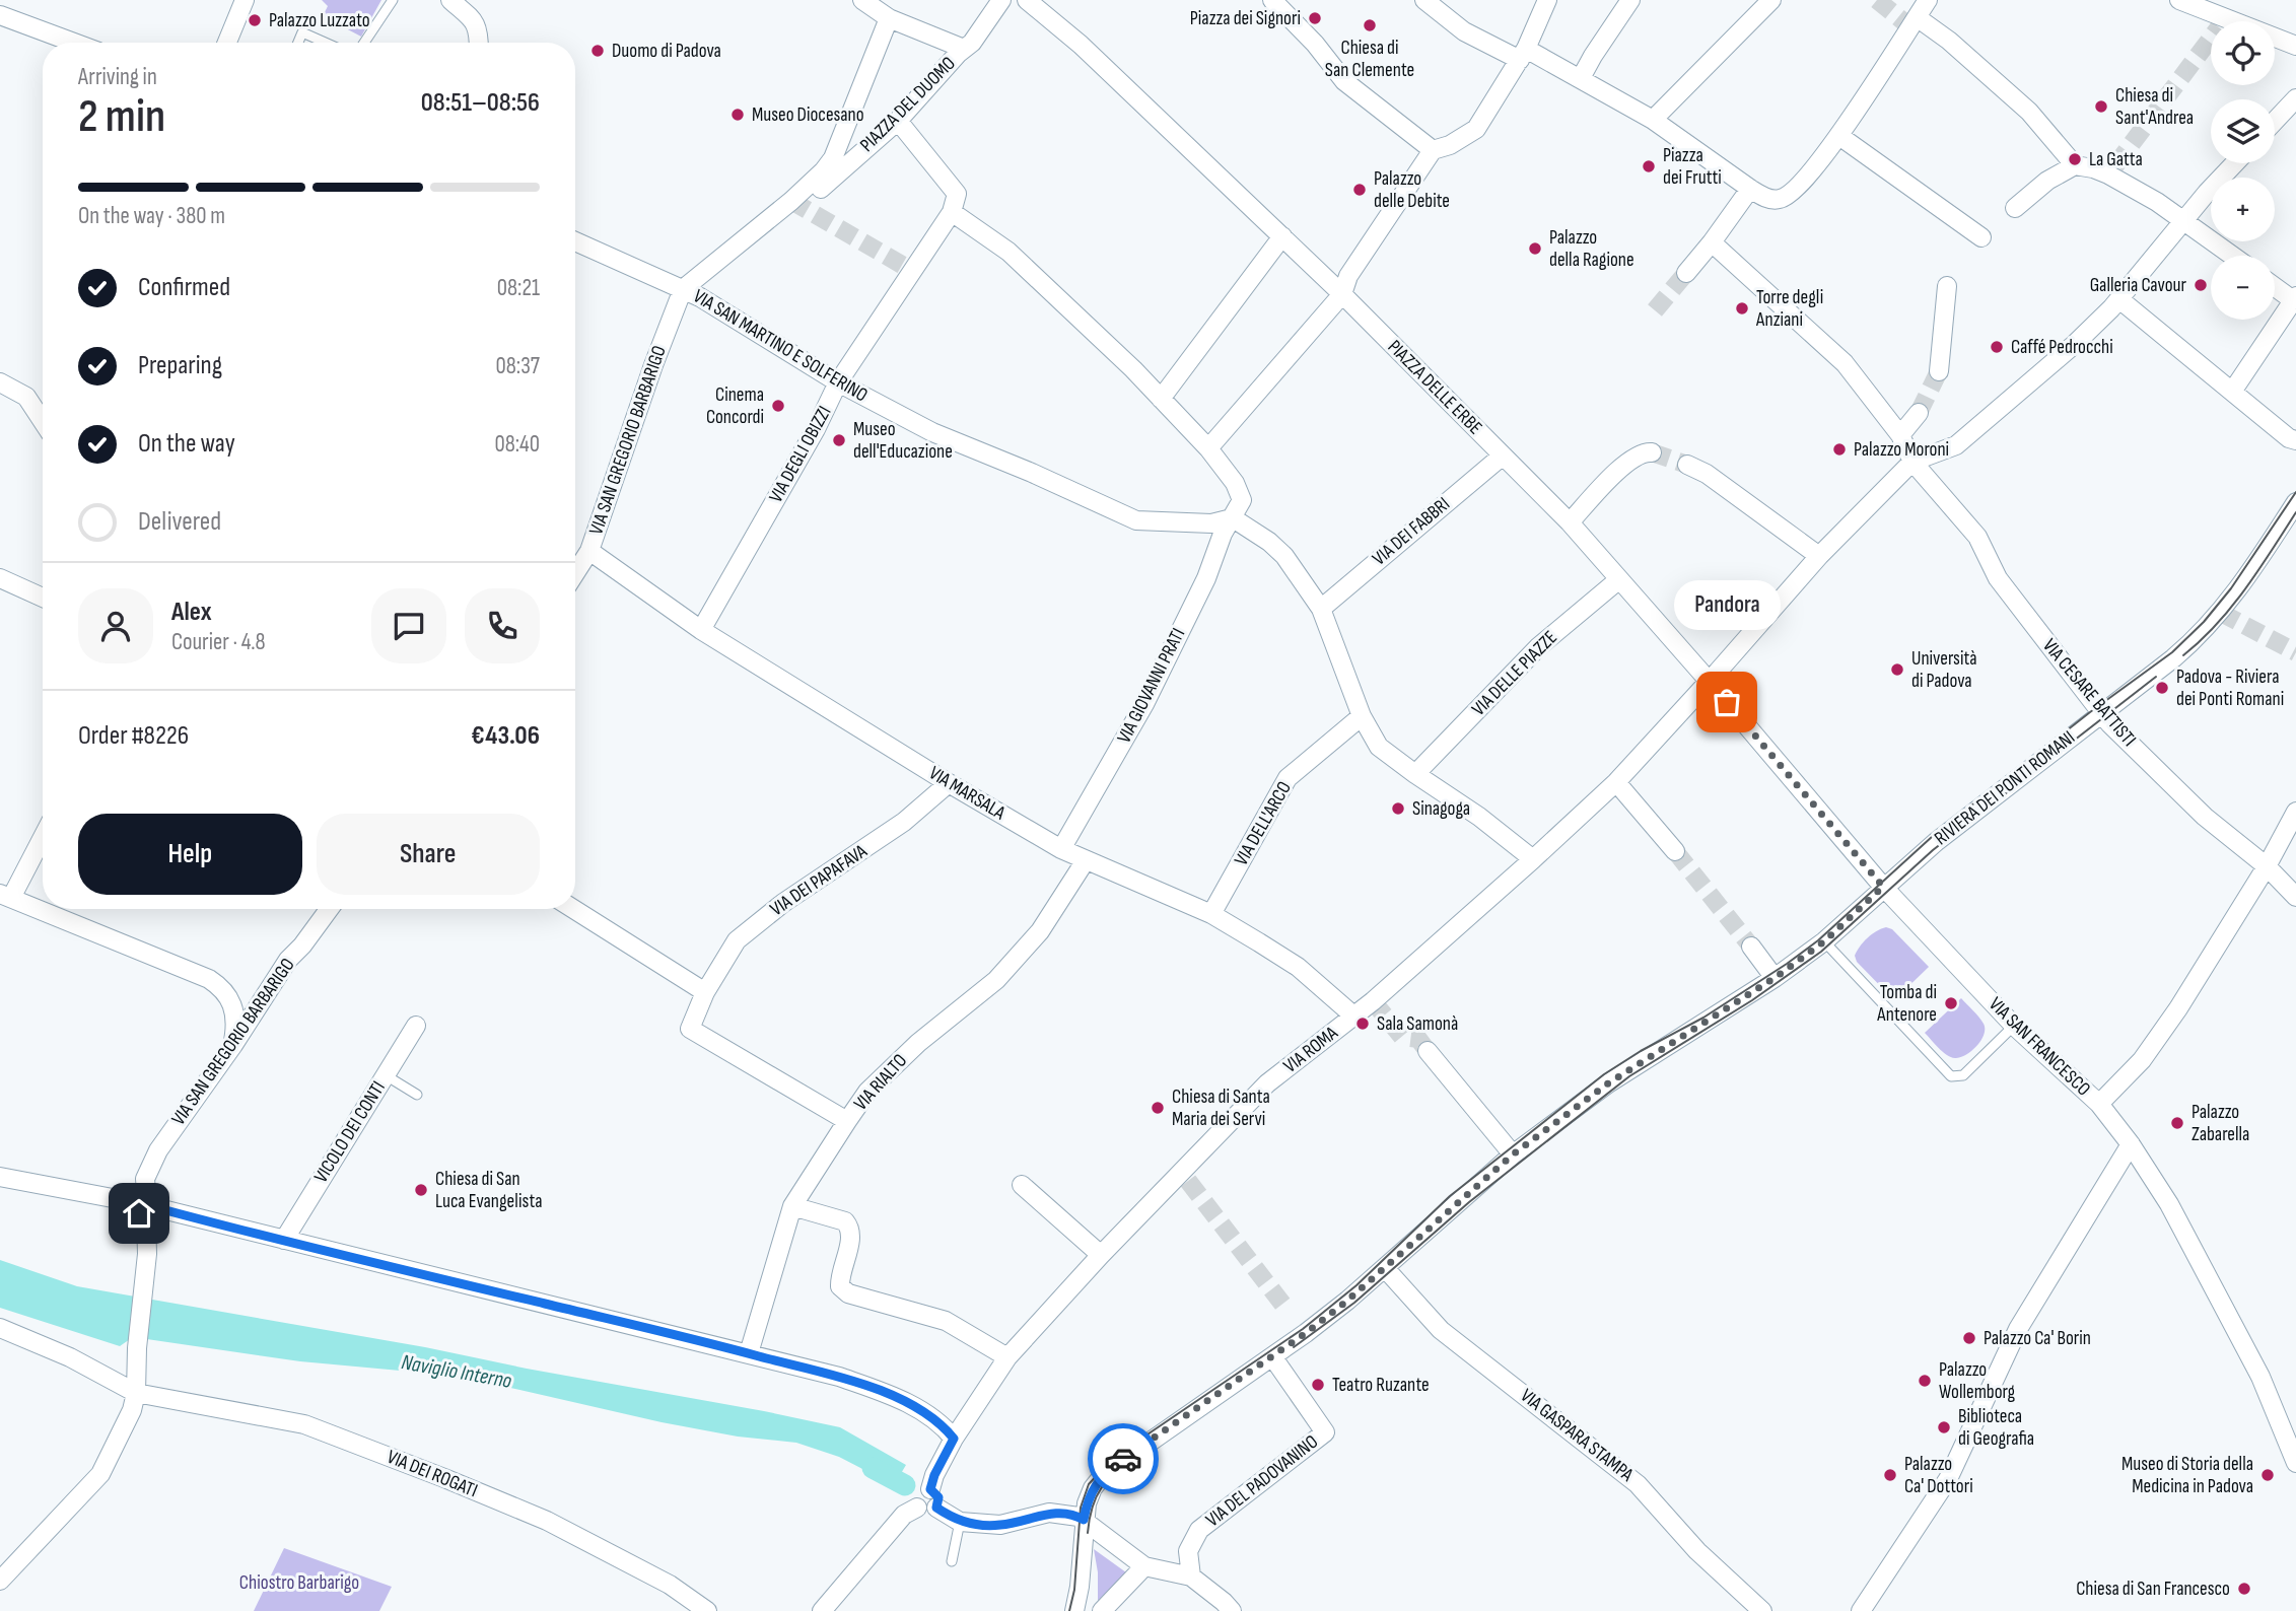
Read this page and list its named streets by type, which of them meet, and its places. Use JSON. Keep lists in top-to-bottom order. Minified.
{"streets":{"street":["PIAZZA DEL DUOMO","VIA SAN MARTINO E SOLFERINO","PIAZZA DELLE ERBE","VIA SAN GREGORIO BARBARIGO","VIA DEGLI OBIZZI","VIA DEI FABBRI","VIA DELLE PIAZZE","VIA GIOVANNI PRATI","VIA CESARE BATTISTI","RIVIERA DEI PONTI ROMANI","VIA MARSALA","VIA DELL'ARCO","VIA DEI PAPAFAVA","VIA SAN FRANCESCO","VIA ROMA","VIA RIALTO","VICOLO DEI CONTI","VIA GASPARA STAMPA","VIA DEI ROGATI","VIA DEL PADOVANINO"]},"crossings":[["VIA SAN MARTINO E SOLFERINO","VIA SAN GREGORIO BARBARIGO"],["VIA SAN MARTINO E SOLFERINO","VIA DEGLI OBIZZI"],["VIA SAN MARTINO E SOLFERINO","VIA GIOVANNI PRATI"],["PIAZZA DELLE ERBE","VIA DEI FABBRI"],["PIAZZA DELLE ERBE","VIA DELLE PIAZZE"],["PIAZZA DELLE ERBE","VIA SAN FRANCESCO"],["VIA SAN GREGORIO BARBARIGO","VIA MARSALA"],["VIA SAN GREGORIO BARBARIGO","VIA DEI ROGATI"],["VIA DEGLI OBIZZI","VIA MARSALA"],["VIA DELLE PIAZZE","VIA SAN FRANCESCO"],["VIA GIOVANNI PRATI","VIA MARSALA"],["VIA CESARE BATTISTI","RIVIERA DEI PONTI ROMANI"],["VIA CESARE BATTISTI","VIA ROMA"],["RIVIERA DEI PONTI ROMANI","VIA SAN FRANCESCO"],["RIVIERA DEI PONTI ROMANI","VIA GASPARA STAMPA"],["RIVIERA DEI PONTI ROMANI","VIA DEL PADOVANINO"],["VIA MARSALA","VIA DELL'ARCO"],["VIA MARSALA","VIA DEI PAPAFAVA"],["VIA MARSALA","VIA ROMA"],["VIA MARSALA","VIA RIALTO"],["VIA DEI PAPAFAVA","VIA RIALTO"],["VIA SAN FRANCESCO","VIA ROMA"]],"water":["Naviglio Interno"],"parks":["Chiostro Barbarigo"],"places":["Piazza dei Signori","Palazzo Luzzato","Chiesa di San Clemente","Duomo di Padova","Chiesa di Sant'Andrea","Museo Diocesano","La Gatta","Piazza dei Frutti","Palazzo delle Debite","Palazzo della Ragione","Galleria Cavour","Torre degli Anziani","Caffé Pedrocchi","Cinema Concordi","Museo dell'Educazione","Palazzo Moroni","Università di Padova","Padova - Riviera dei Ponti Romani","Pandora","Sinagoga","Tomba di Antenore","Sala Samonà","Chiesa di Santa Maria dei Servi","Palazzo Zabarella","Chiesa di San Luca Evangelista","Palazzo Ca' Borin","Palazzo Wollemborg","Teatro Ruzante","Biblioteca di Geografia","Palazzo Ca' Dottori","Museo di Storia della Medicina in Padova","Chiesa di San Francesco"],"page":{"map_buttons":["+","−"],"heading":["2 min","Arriving in","08:51–08:56"],"panel":["Alex","Courier · 4.8","Order #8226","€43.06"],"bar":"On the way · 380 m","list":[["Confirmed","08:21"],["Preparing","08:37"],["On the way","08:40"],"Delivered"],"bubble":"Pandora","buttons":["Help","Share"]}}
